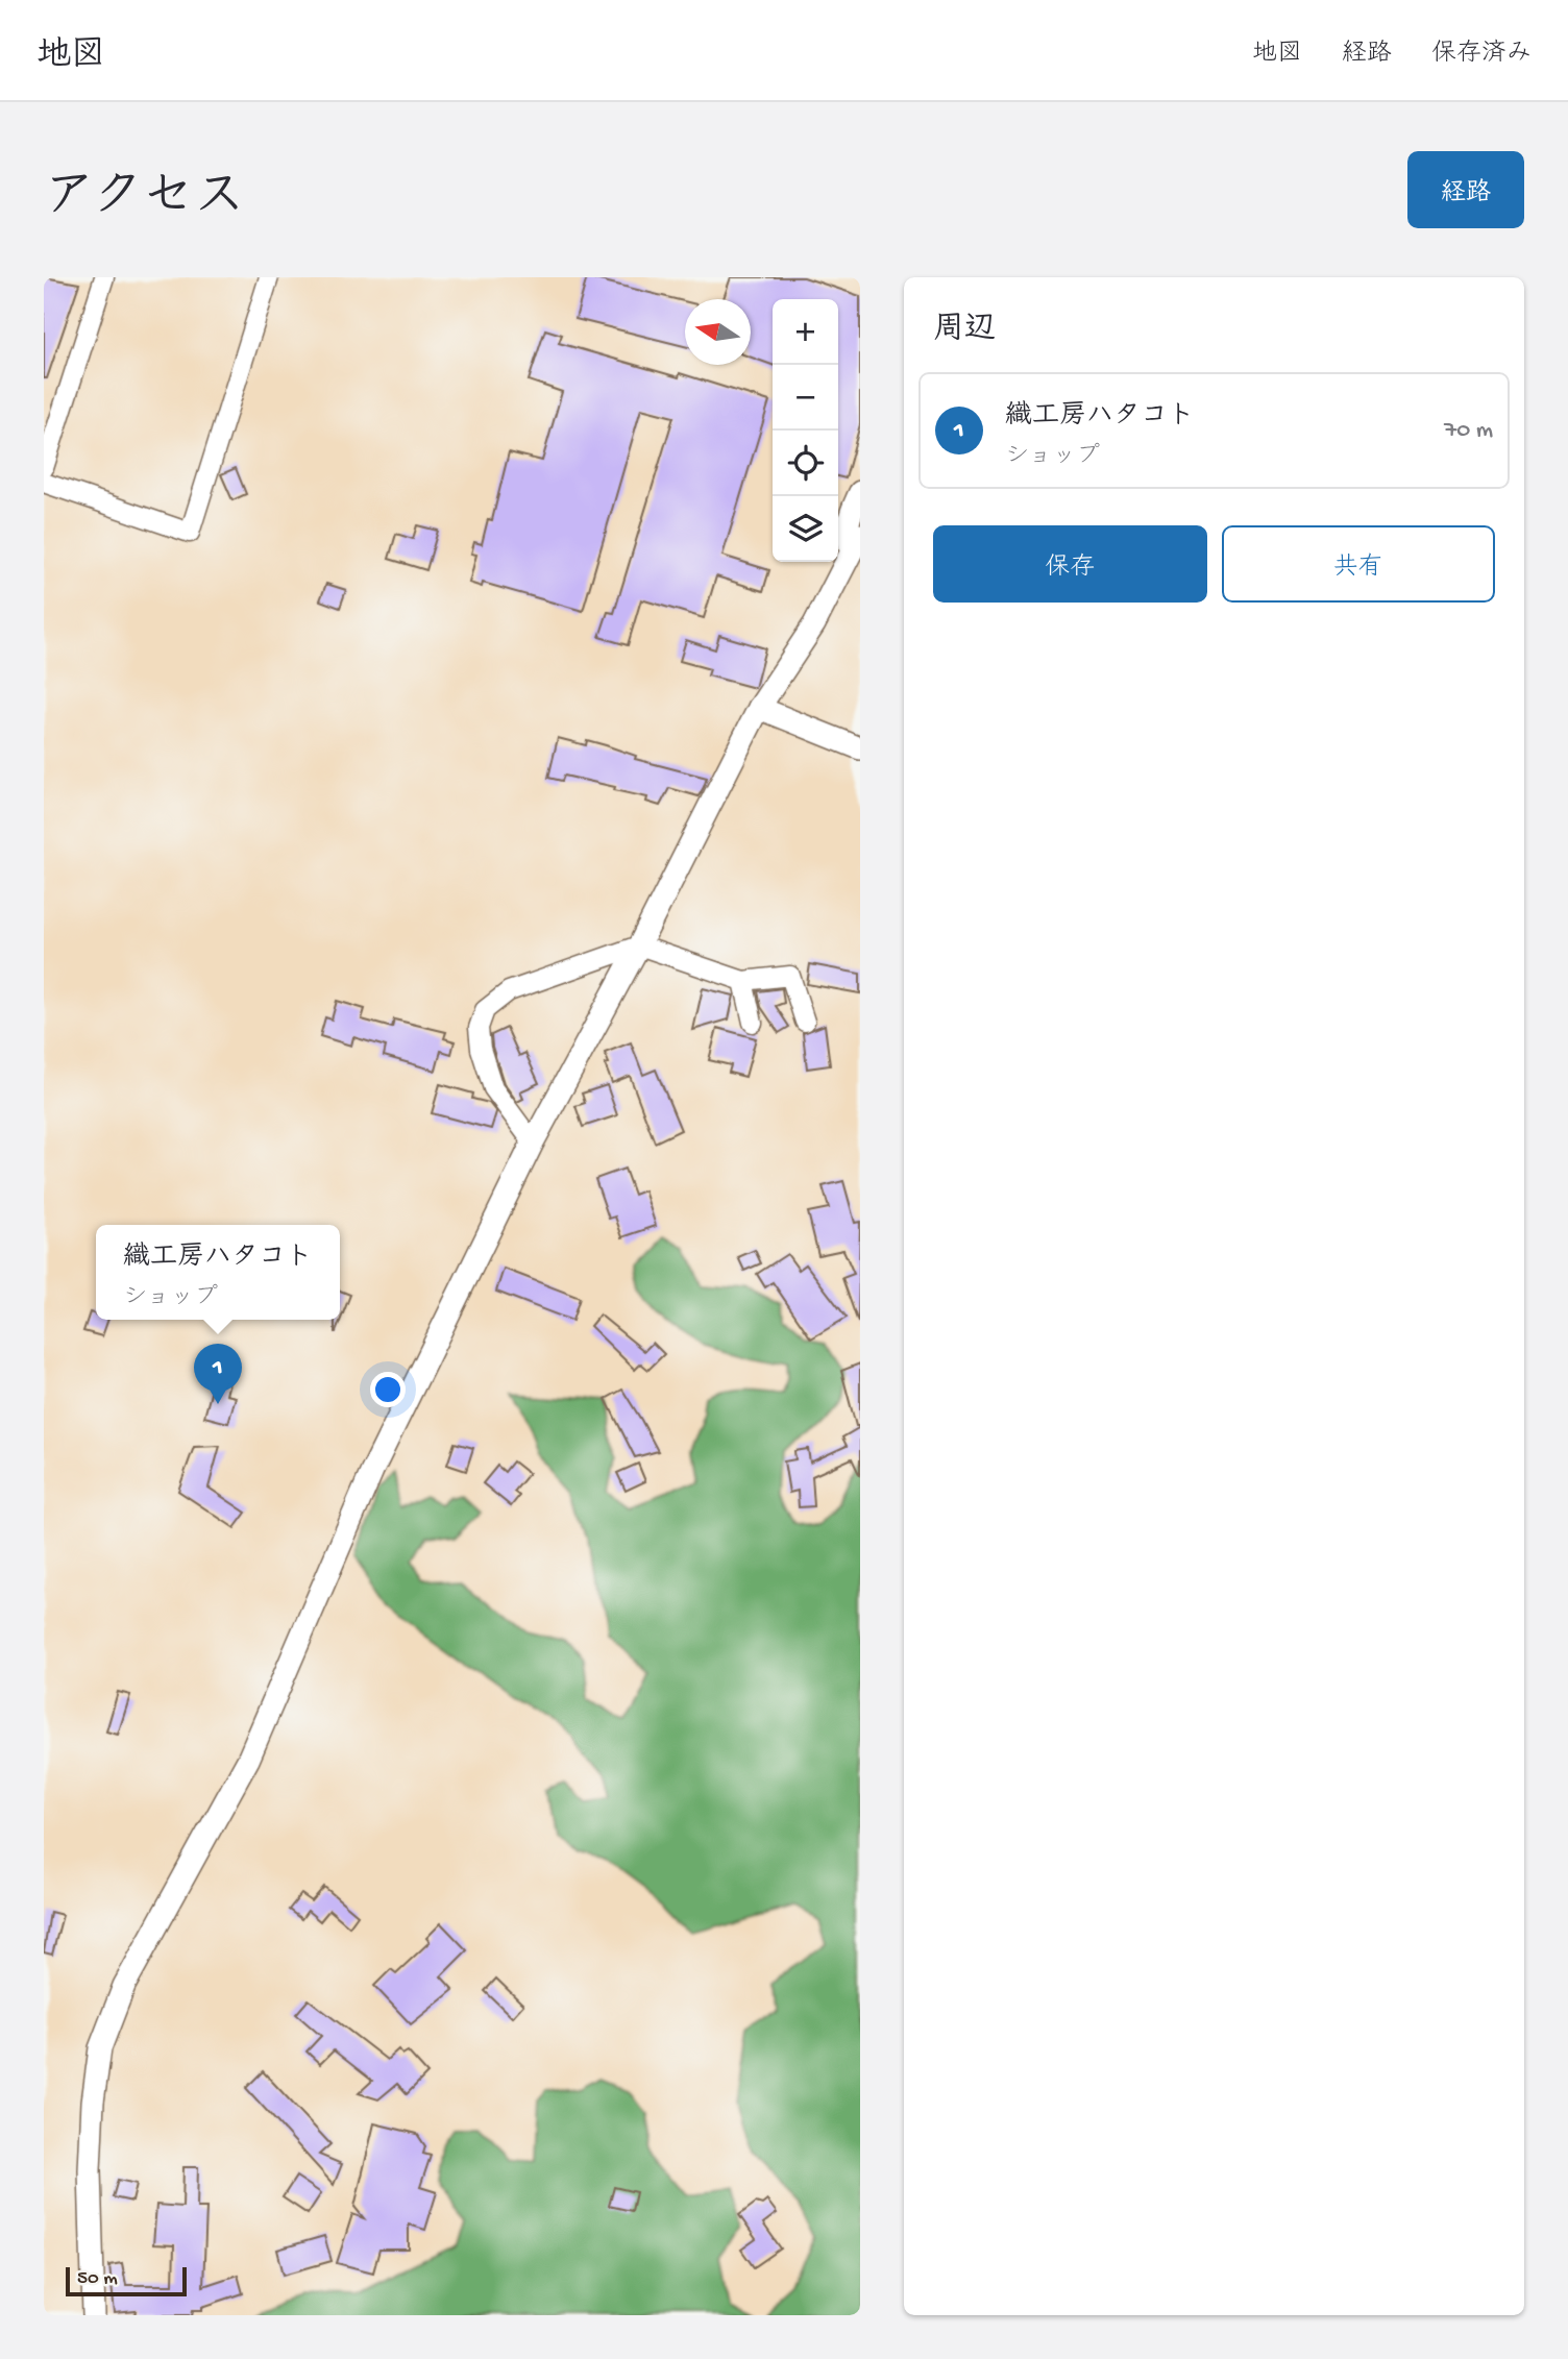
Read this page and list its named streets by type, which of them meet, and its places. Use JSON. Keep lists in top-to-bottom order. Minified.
{"scale_bar":"50 m","north":"left","page":{"header":"地図","nav":["地図","経路","保存済み"],"title":"アクセス","buttons":["経路",["保存","共有"]],"heading":"周辺","map_buttons":["+","−"],"list":[{"mark":"1","name":"織工房ハタコト","note":"ショップ","value":"70 m"}],"popup":["織工房ハタコト","ショップ"],"pins":"1","scale":"50 m"}}
